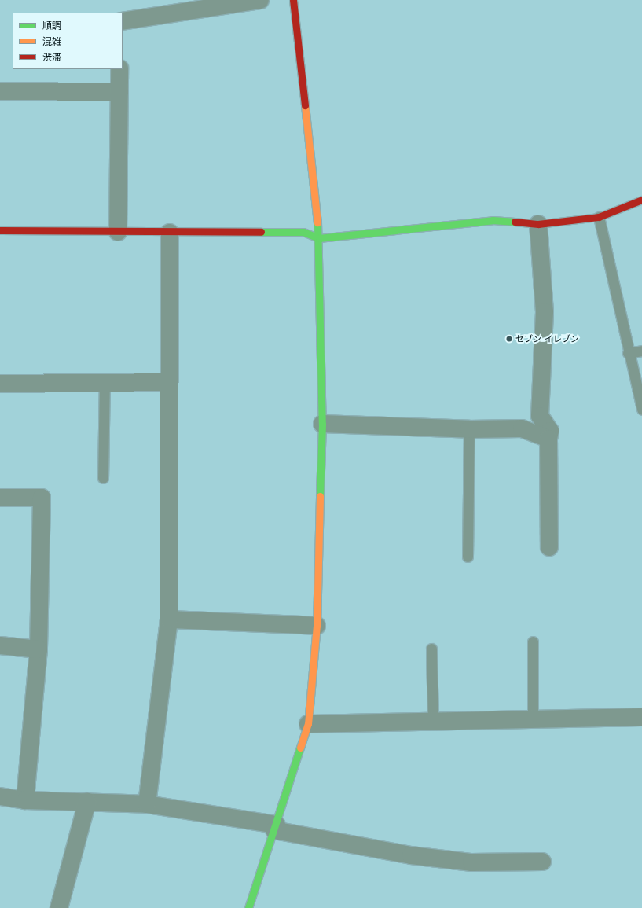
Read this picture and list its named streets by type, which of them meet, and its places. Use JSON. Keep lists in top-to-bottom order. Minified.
{"places":["セブン-イレブン"],"legend":["順調","混雑","渋滞"]}
